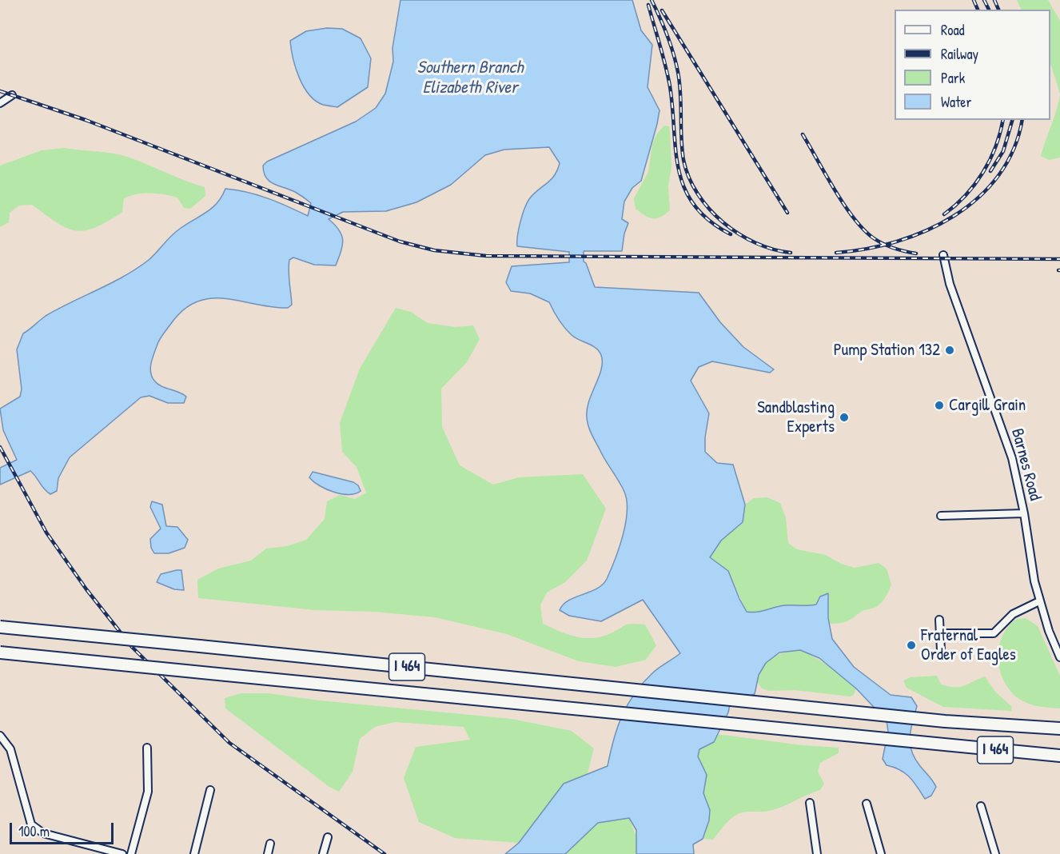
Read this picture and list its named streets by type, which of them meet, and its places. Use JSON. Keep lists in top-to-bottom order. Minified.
{"streets":{"highway":["I 464"],"street":["Barnes Road"]},"water":["Southern Branch Elizabeth River"],"places":["Pump Station 132","Cargill Grain","Sandblasting Experts","Fraternal Order of Eagles"],"legend":["Road","Railway","Park","Water"],"scale_bar":"100 m"}
